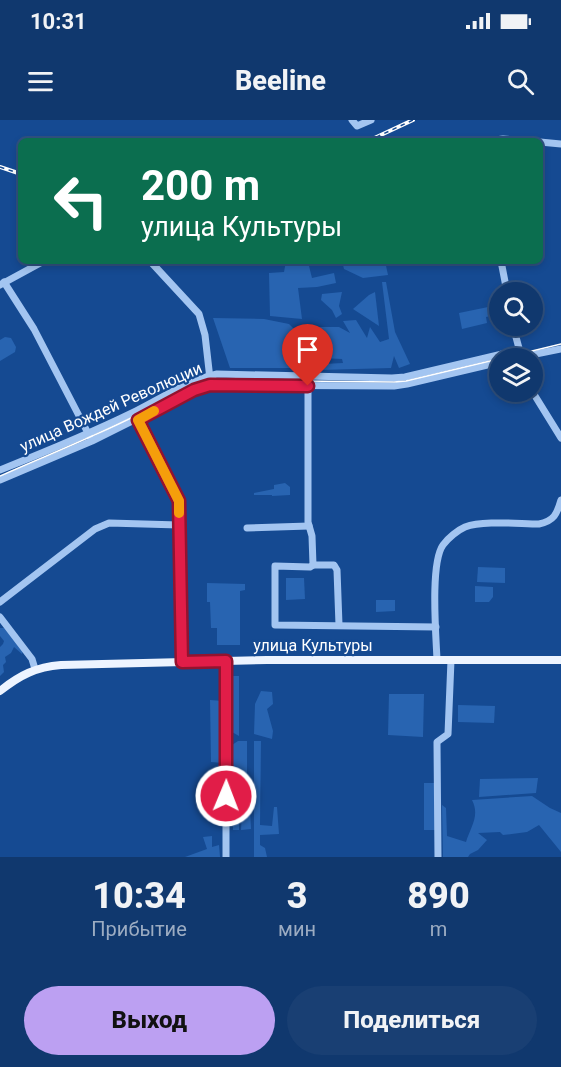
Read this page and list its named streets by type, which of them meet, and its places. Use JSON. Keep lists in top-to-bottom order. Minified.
{"streets":{"main road":["улица Культуры"],"street":["улица Вождей Революции"]},"page":{"status":"10:31","header":"Beeline","turn":["200 m","улица Культуры"],"eta":["10:34","Прибытие","3","мин","890","m"],"buttons":["Выход","Поделиться"]}}
